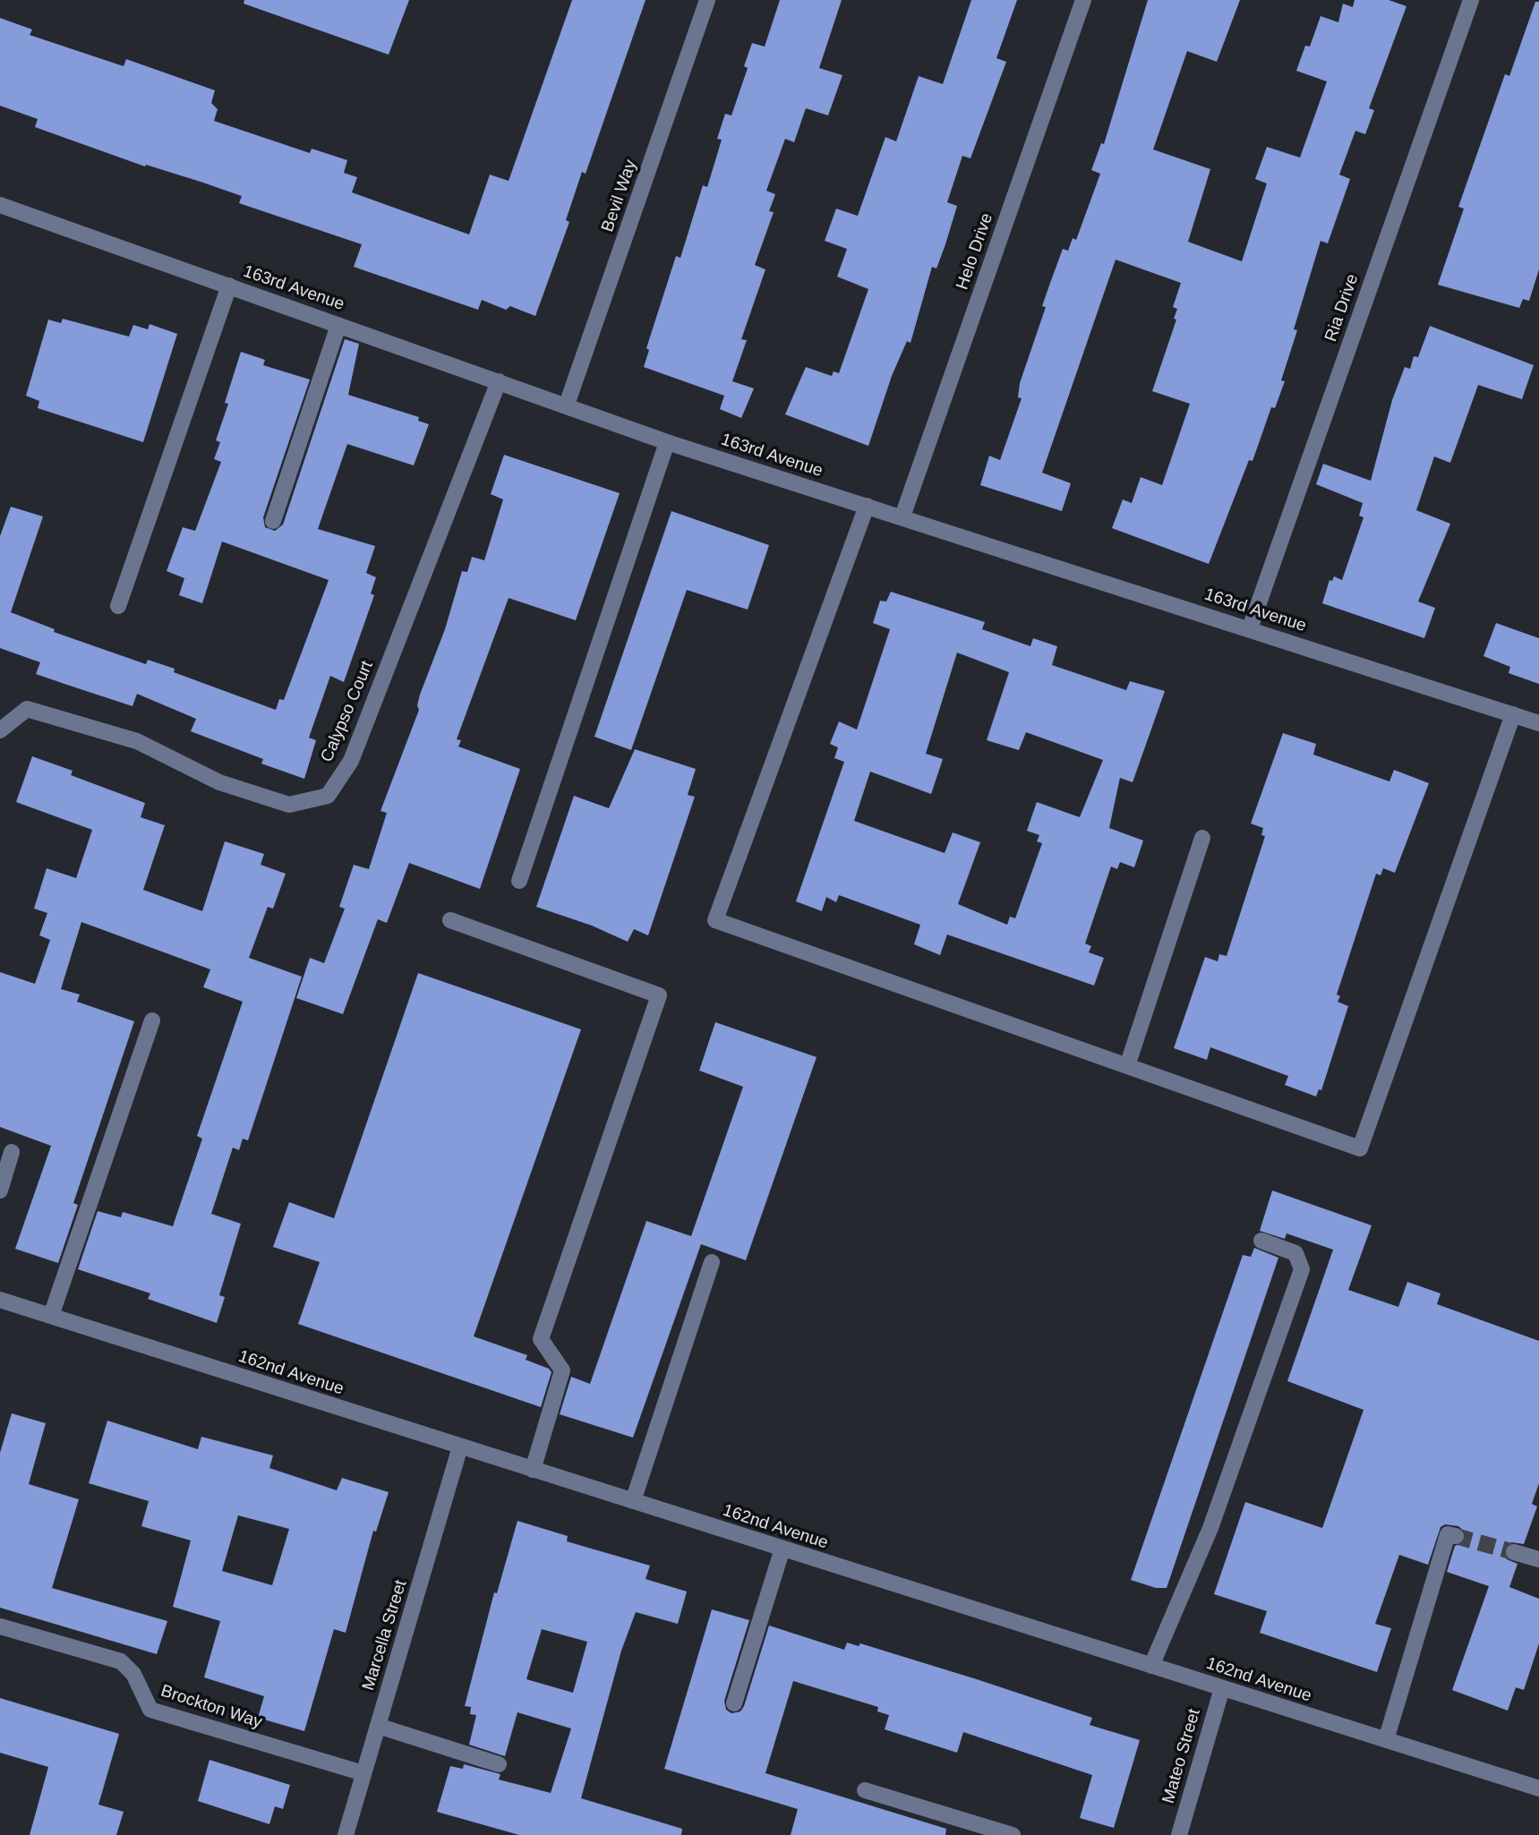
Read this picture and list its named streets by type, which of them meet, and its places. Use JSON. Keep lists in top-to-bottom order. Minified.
{"streets":{"street":["Bevil Way","Helo Drive","163rd Avenue","Ria Drive","Calypso Court","162nd Avenue","Marcella Street","Brockton Way","Mateo Street"]},"crossings":[["Bevil Way","163rd Avenue"],["Helo Drive","163rd Avenue"],["163rd Avenue","Ria Drive"],["163rd Avenue","Calypso Court"],["162nd Avenue","Marcella Street"],["162nd Avenue","Mateo Street"],["Marcella Street","Brockton Way"]]}
